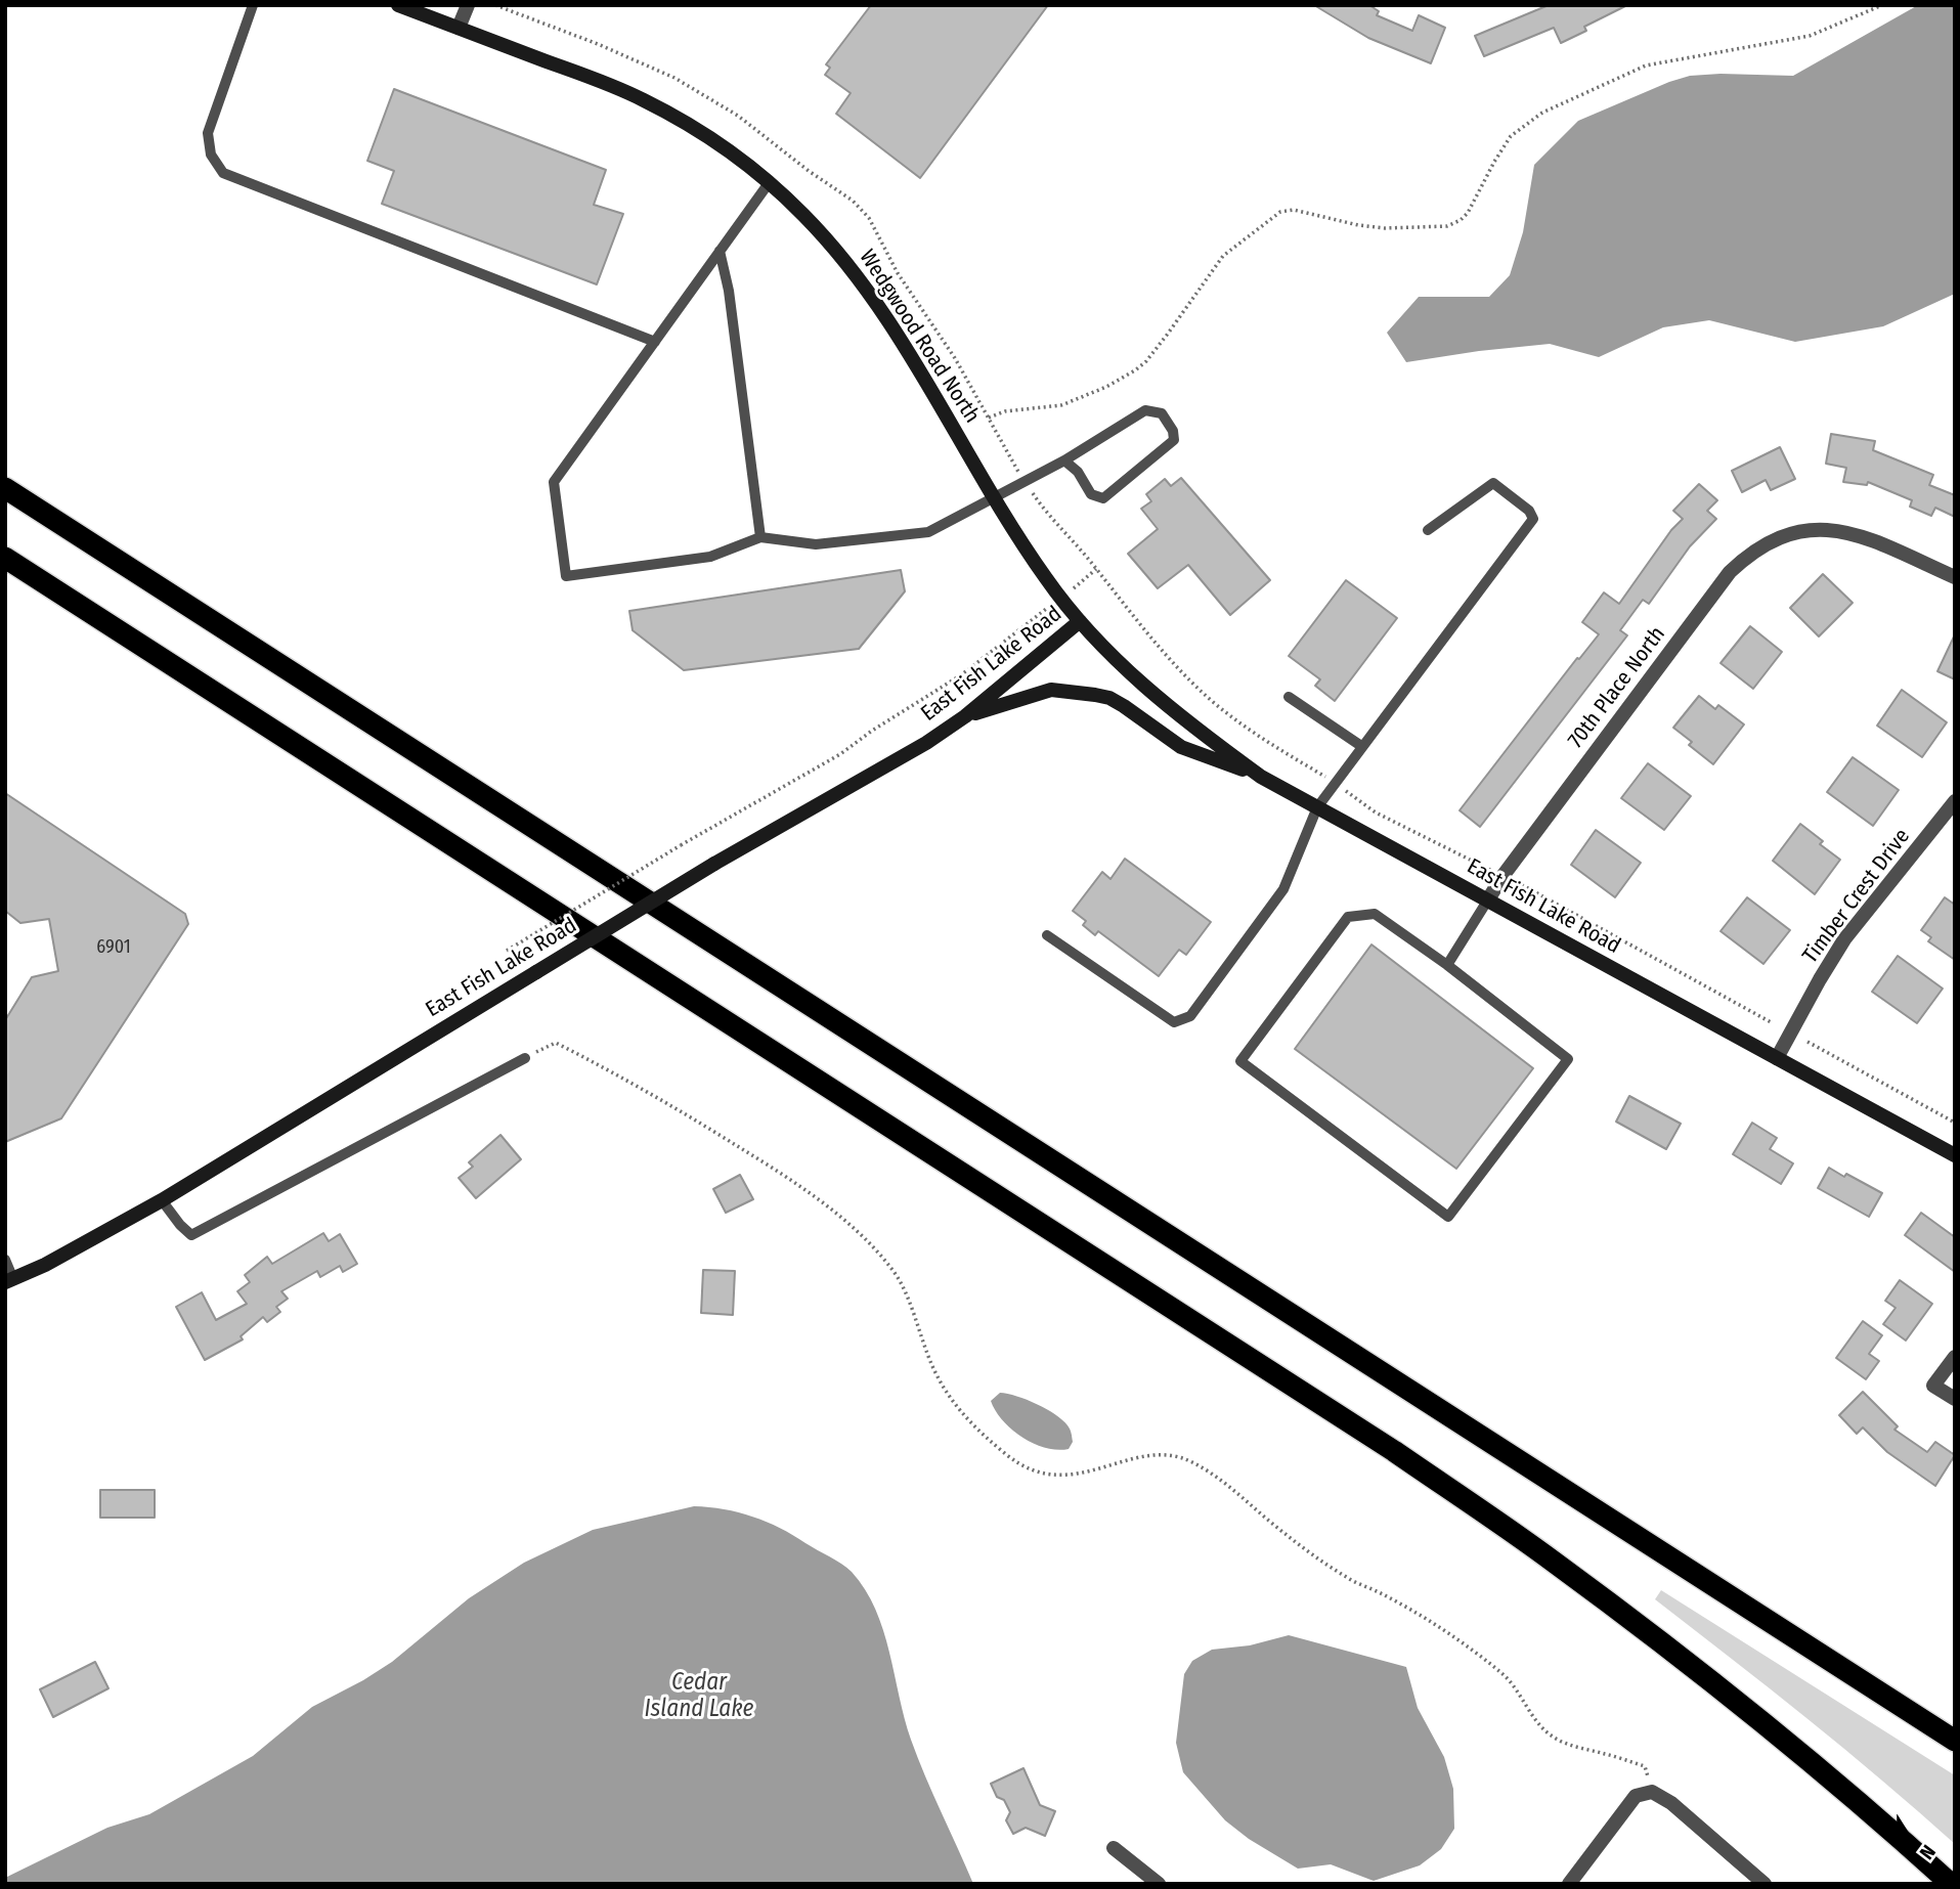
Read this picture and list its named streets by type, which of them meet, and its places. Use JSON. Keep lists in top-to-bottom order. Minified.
{"streets":{"street":["Wedgwood Road North","East Fish Lake Road","70th Place North","Timber Crest Drive"]},"crossings":[["Wedgwood Road North","East Fish Lake Road"],["East Fish Lake Road","70th Place North"],["East Fish Lake Road","Timber Crest Drive"]],"water":["Cedar Island Lake"],"house_numbers":["6901"],"north":"bottom right"}
